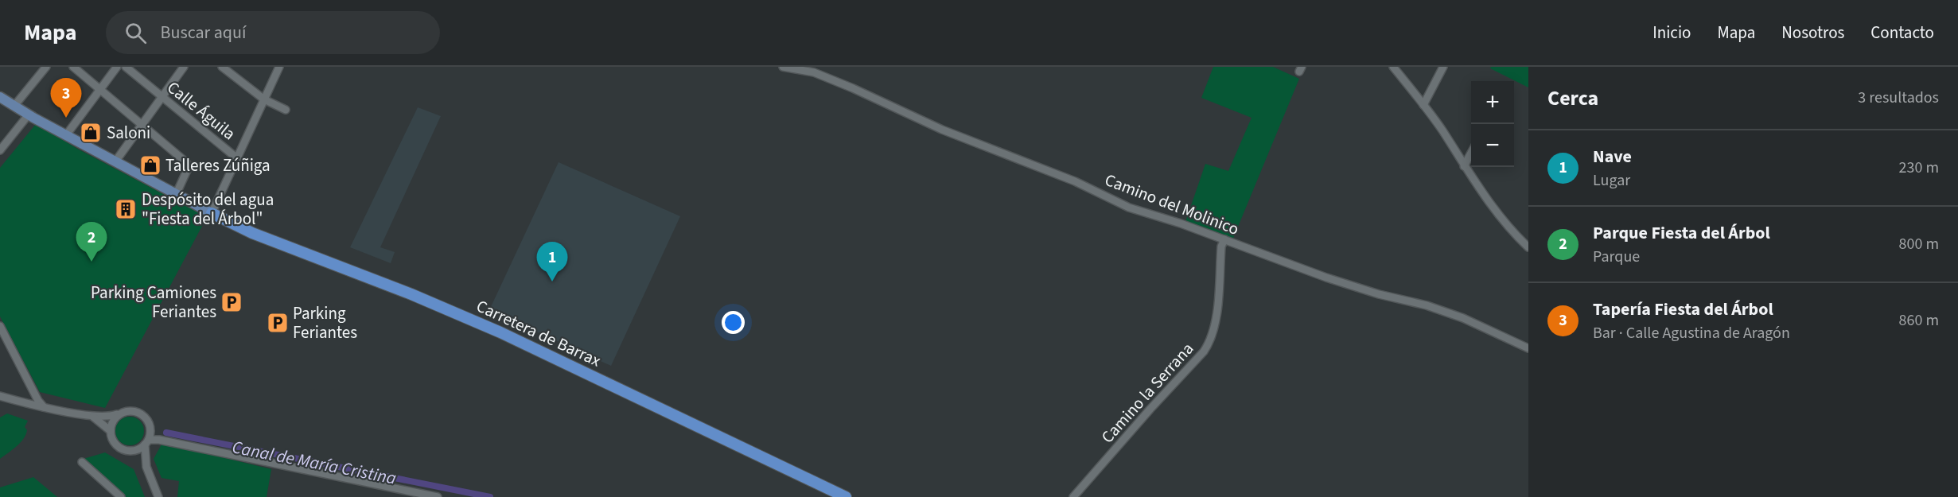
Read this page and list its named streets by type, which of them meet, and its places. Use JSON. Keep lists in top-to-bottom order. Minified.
{"streets":{"highway":["Carretera de Barrax"],"street":["Calle Águila","Camino del Molinico","Camino la Serrana"]},"crossings":[["Camino del Molinico","Camino la Serrana"]],"water":["Canal de María Cristina"],"places":{"shop":["Saloni","Talleres Zúñiga"],"building":["Despósito del agua \"Fiesta del Árbol\""],"parking":["Parking Camiones Feriantes","Parking Feriantes"]},"page":{"header":"Mapa","search":"Buscar aquí","nav":["Inicio","Mapa","Nosotros","Contacto"],"heading":["Cerca","3 resultados"],"pins":["3","2","1"],"map_buttons":["+","−"],"list":[{"mark":"1","name":"Nave","note":"Lugar","value":"230 m"},{"mark":"2","name":"Parque Fiesta del Árbol","note":"Parque","value":"800 m"},{"mark":"3","name":"Tapería Fiesta del Árbol","note":"Bar · Calle Agustina de Aragón","value":"860 m"}]}}
